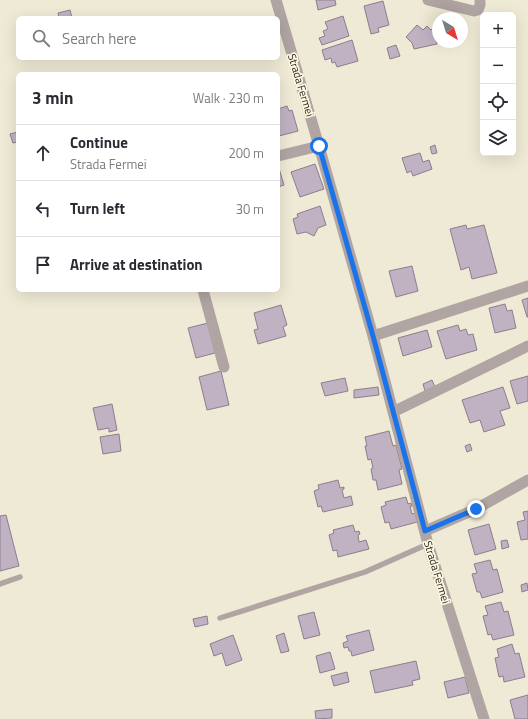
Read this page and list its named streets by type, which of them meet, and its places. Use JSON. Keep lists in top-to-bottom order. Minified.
{"streets":{"street":["Strada Fermei"]},"north":"bottom right","page":{"map_buttons":["+","−"],"search":"Search here","heading":["3 min","Walk · 230 m"],"list":[["Continue","Strada Fermei","200 m"],["Turn left","30 m"],"Arrive at destination"]}}
